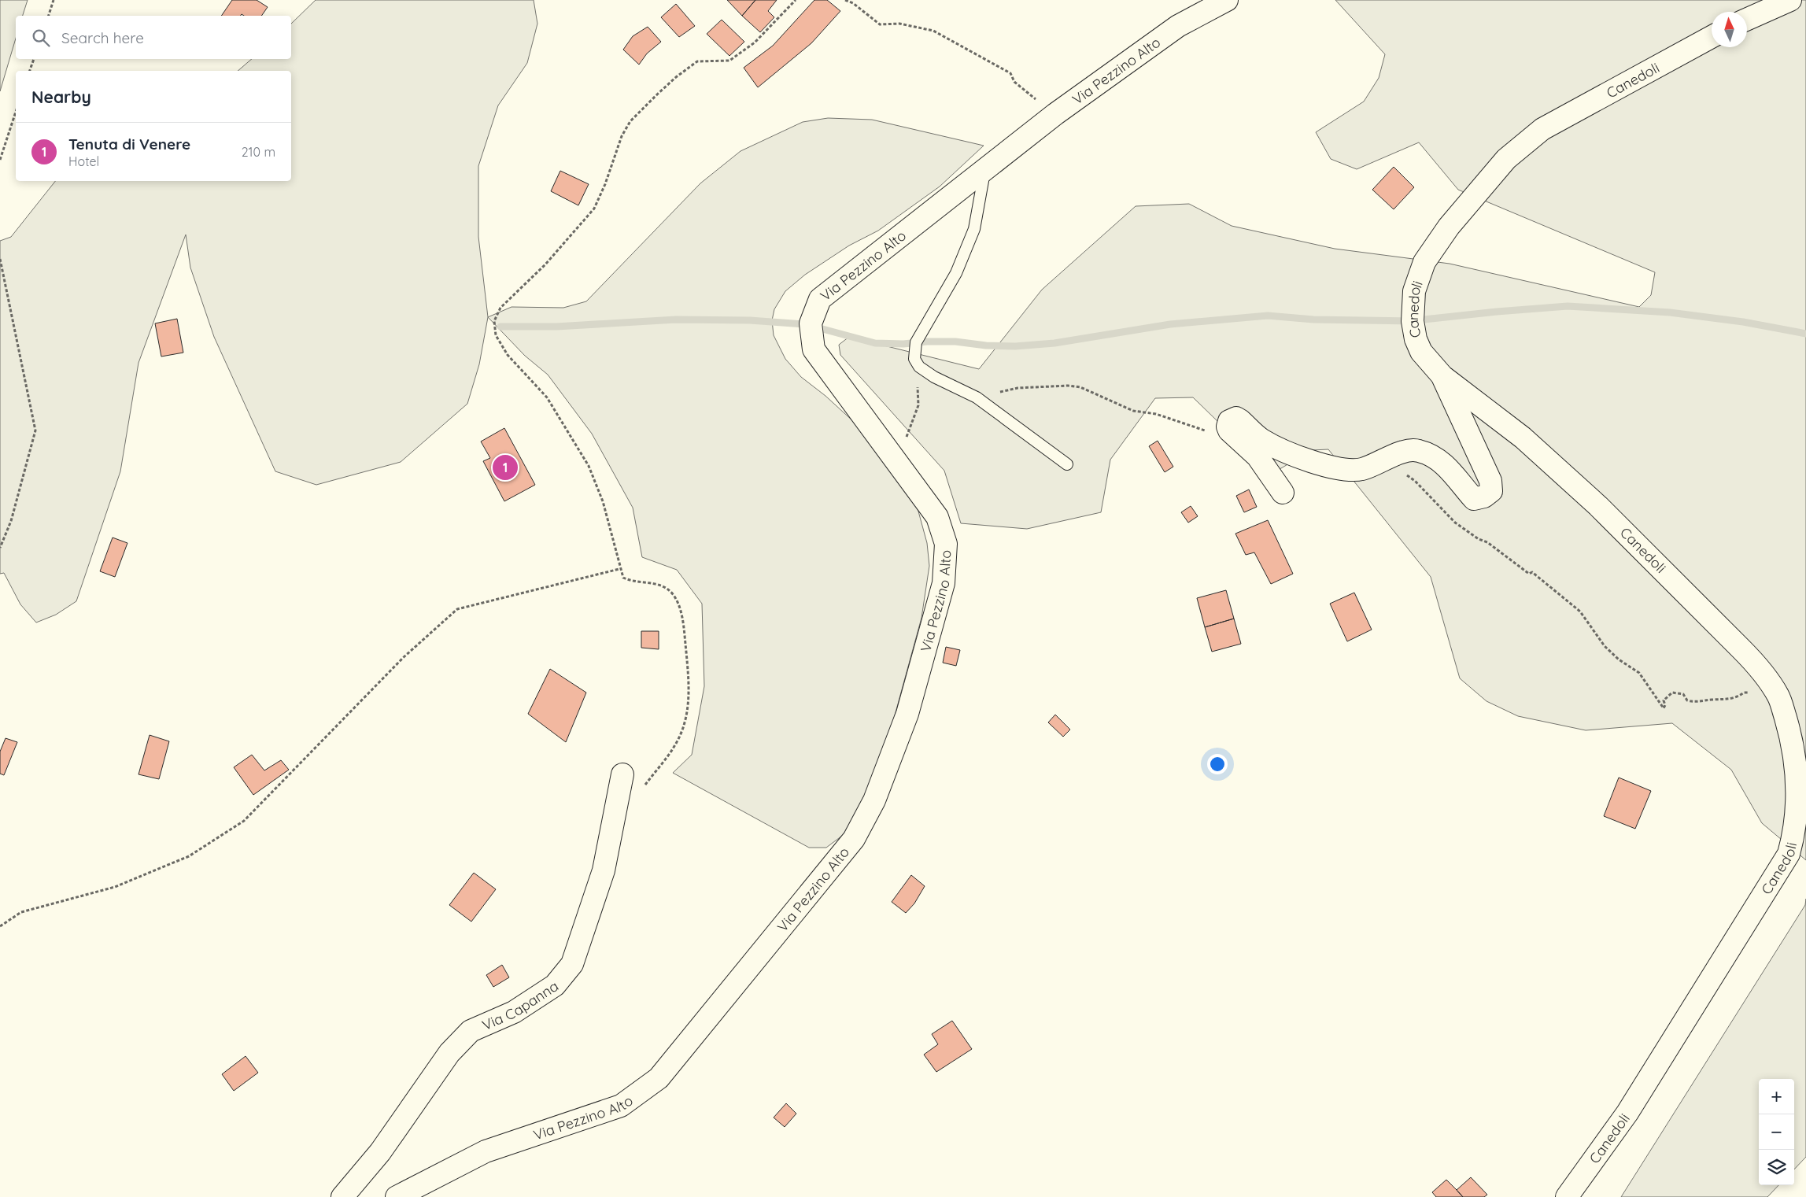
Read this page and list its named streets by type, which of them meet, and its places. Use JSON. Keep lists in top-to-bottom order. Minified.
{"streets":{"street":["Via Pezzino Alto","Canedoli","Via Capanna"]},"north":"top","page":{"search":"Search here","heading":"Nearby","list":[{"mark":"1","name":"Tenuta di Venere","note":"Hotel","value":"210 m"}],"pins":"1","map_buttons":["+","−"]}}
